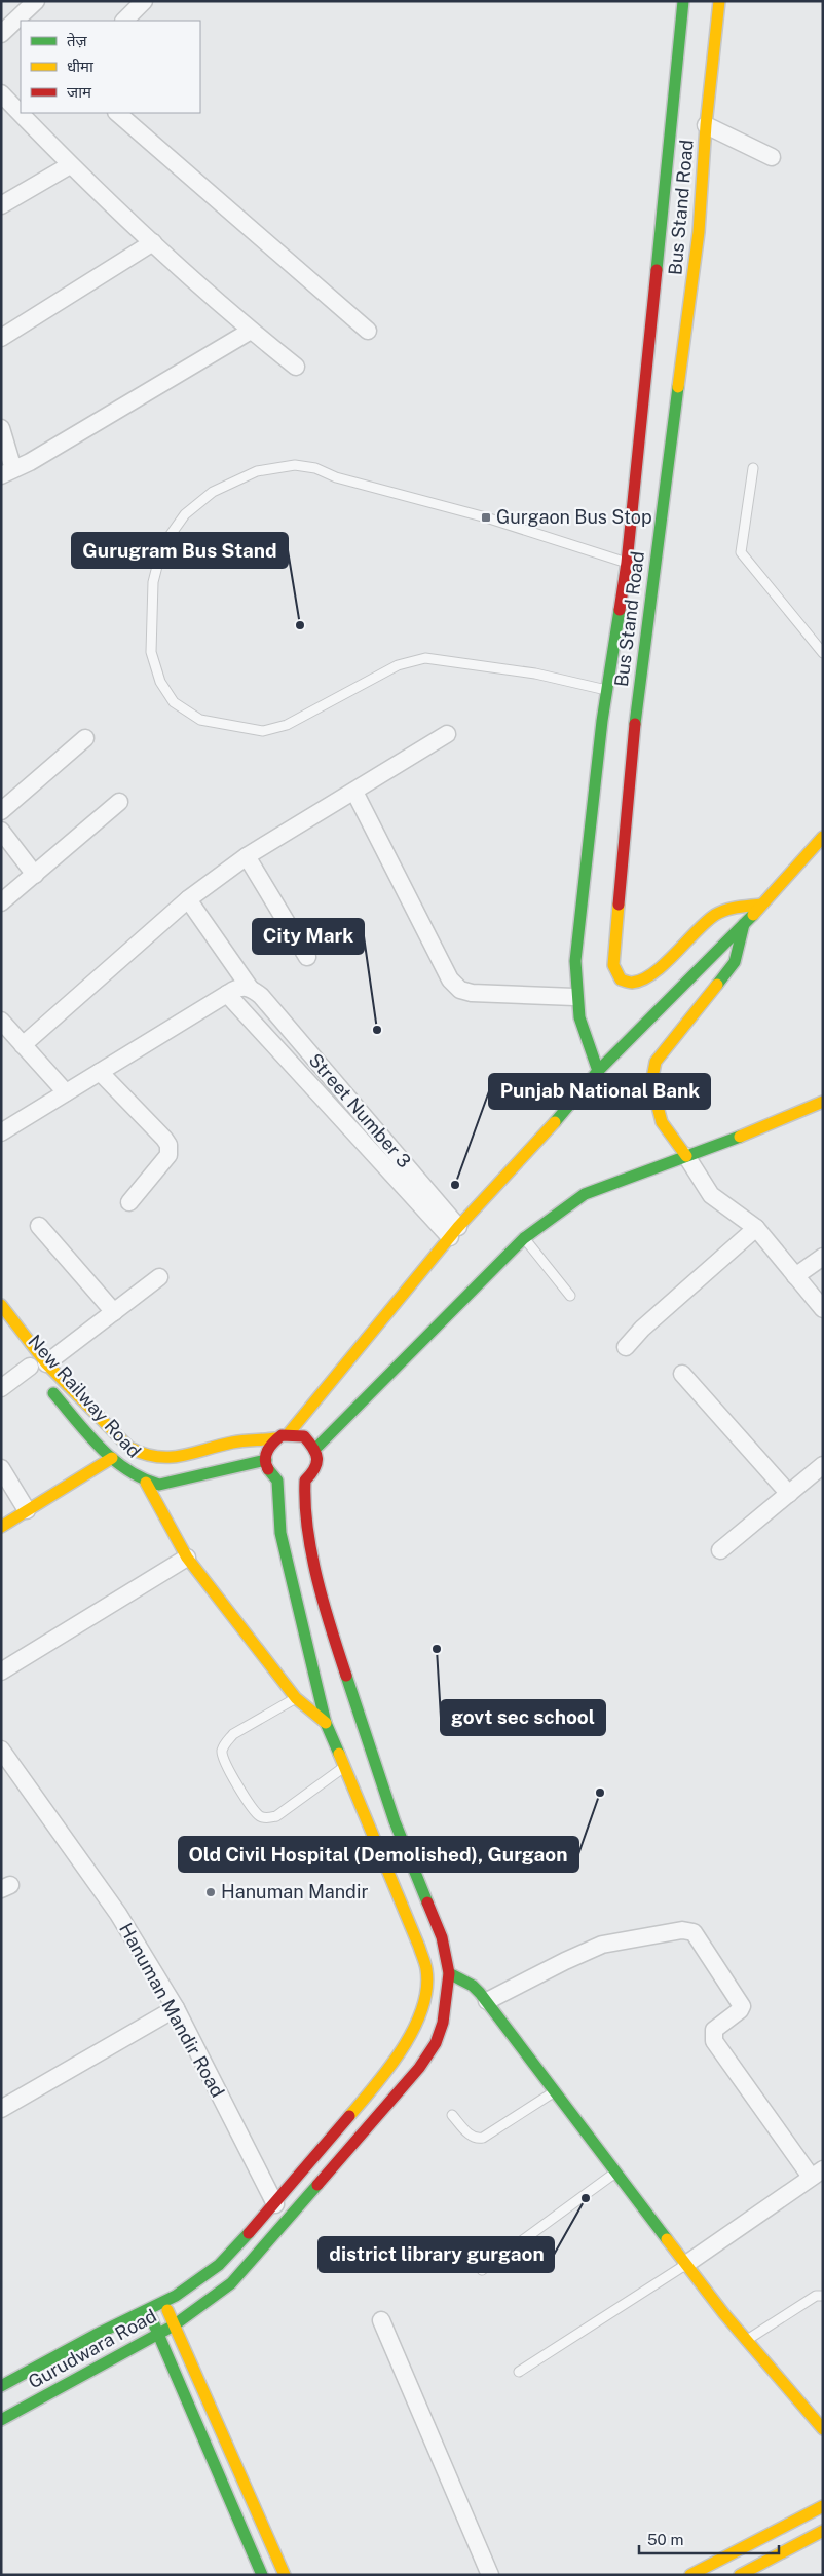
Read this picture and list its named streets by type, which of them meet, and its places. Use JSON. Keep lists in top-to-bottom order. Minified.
{"streets":{"main road":["Bus Stand Road","New Railway Road","Gurudwara Road"],"street":["Street Number 3","Hanuman Mandir Road"]},"crossings":[["Hanuman Mandir Road","Gurudwara Road"]],"places":{"transit":["Gurgaon Bus Stop"],"other":["Gurugram Bus Stand","City Mark","Punjab National Bank","govt sec school","Old Civil Hospital (Demolished), Gurgaon","Hanuman Mandir","district library gurgaon"]},"legend":["तेज़","धीमा","जाम"],"scale_bar":"50 m"}
